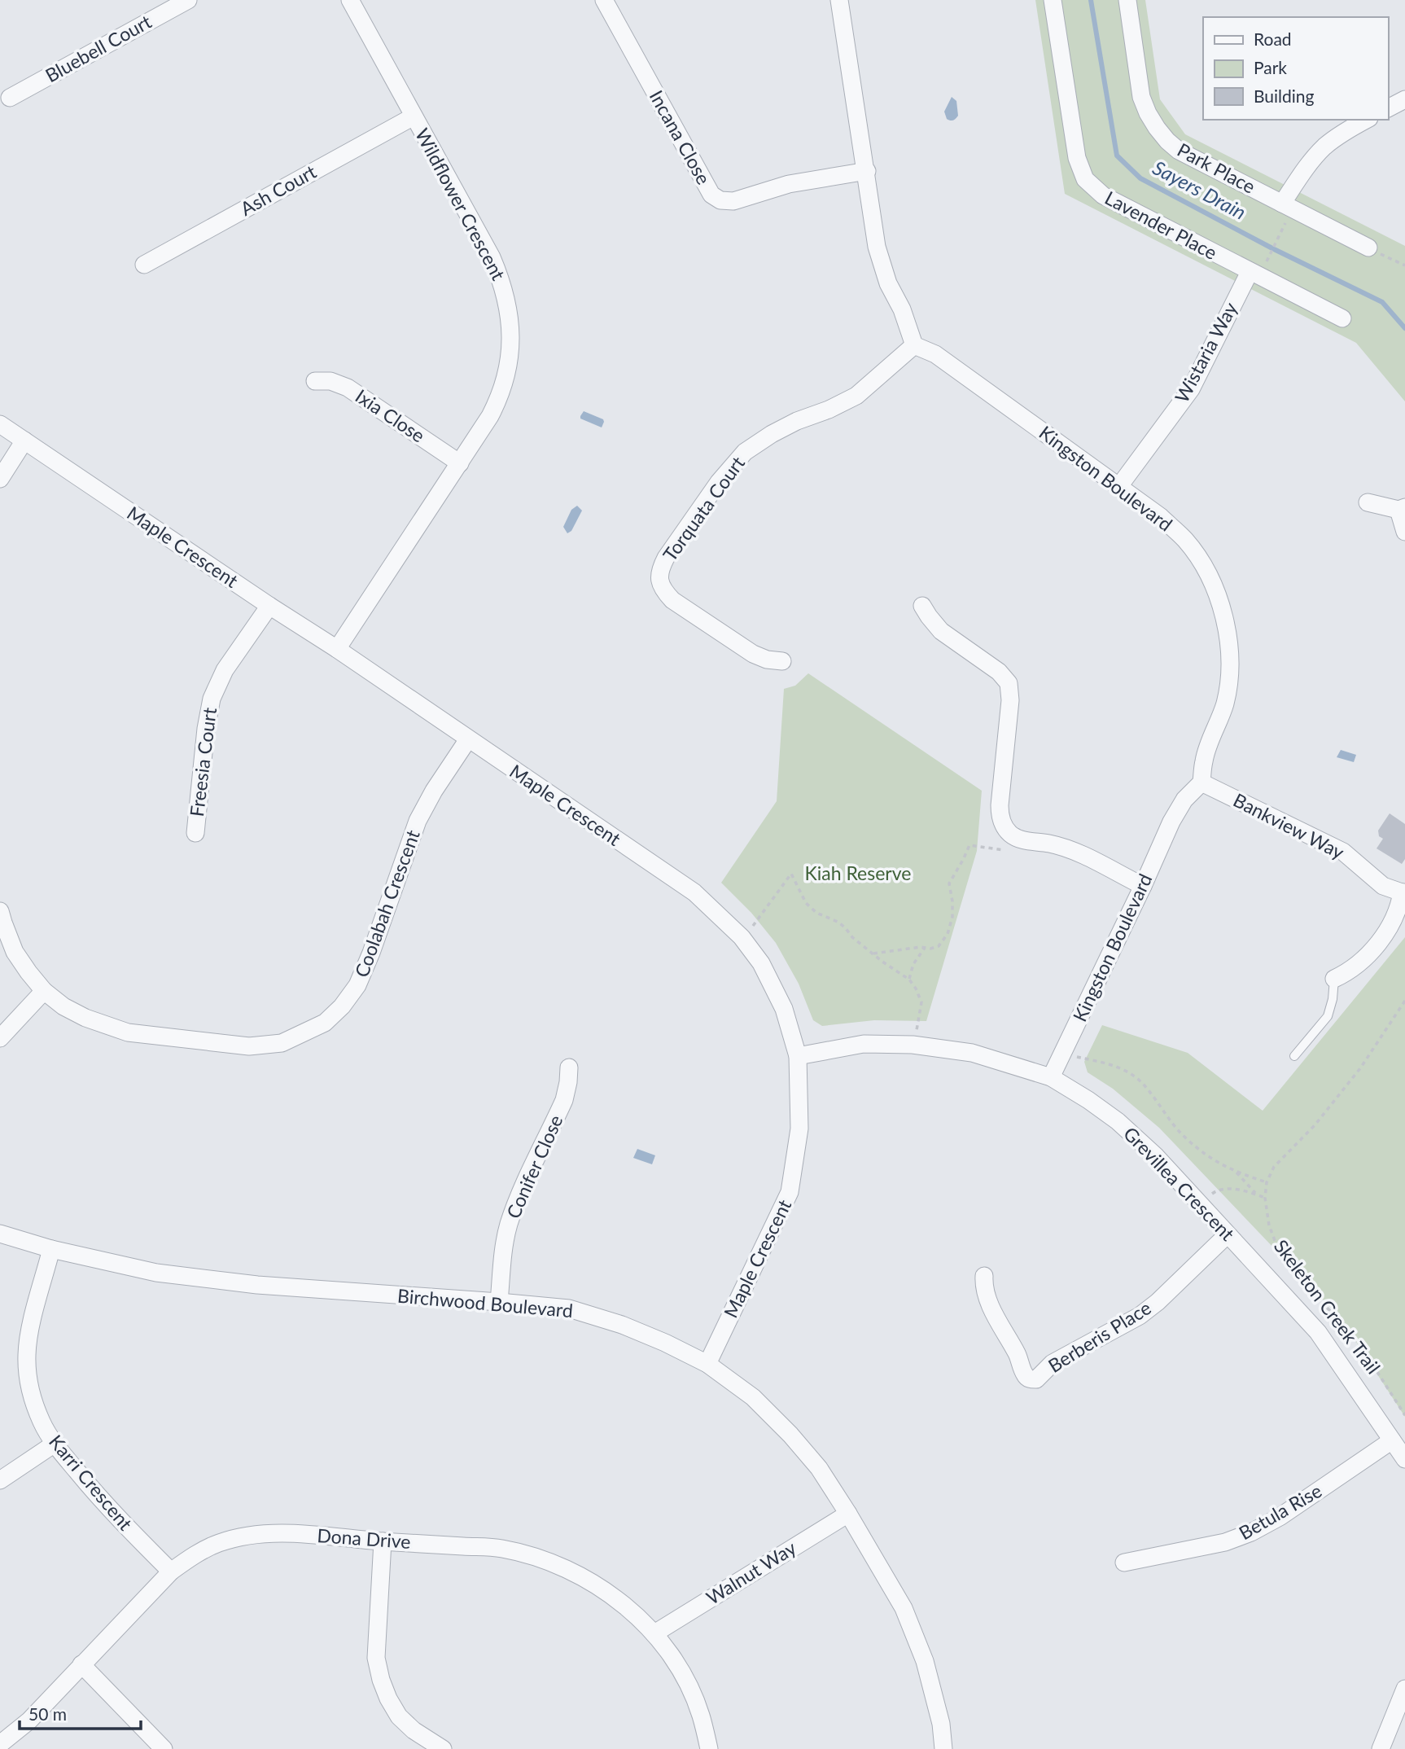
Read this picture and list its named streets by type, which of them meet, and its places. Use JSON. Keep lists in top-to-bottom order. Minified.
{"streets":{"street":["Bluebell Court","Incana Close","Park Place","Ash Court","Wildflower Crescent","Lavender Place","Wistaria Way","Ixia Close","Kingston Boulevard","Torquata Court","Maple Crescent","Freesia Court","Bankview Way","Coolabah Crescent","Conifer Close","Grevillea Crescent","Birchwood Boulevard","Berberis Place","Karri Crescent","Betula Rise","Dona Drive","Walnut Way"],"path":["Skeleton Creek Trail"]},"crossings":[["Ash Court","Wildflower Crescent"],["Wildflower Crescent","Ixia Close"],["Wildflower Crescent","Maple Crescent"],["Lavender Place","Wistaria Way"],["Wistaria Way","Kingston Boulevard"],["Kingston Boulevard","Torquata Court"],["Kingston Boulevard","Bankview Way"],["Kingston Boulevard","Grevillea Crescent"],["Maple Crescent","Freesia Court"],["Maple Crescent","Coolabah Crescent"],["Maple Crescent","Grevillea Crescent"],["Maple Crescent","Birchwood Boulevard"],["Conifer Close","Birchwood Boulevard"],["Grevillea Crescent","Berberis Place"],["Grevillea Crescent","Betula Rise"],["Birchwood Boulevard","Karri Crescent"],["Birchwood Boulevard","Walnut Way"],["Karri Crescent","Dona Drive"],["Dona Drive","Walnut Way"]],"water":["Sayers Drain"],"parks":["Kiah Reserve"],"legend":["Road","Park","Building"],"scale_bar":"50 m"}
